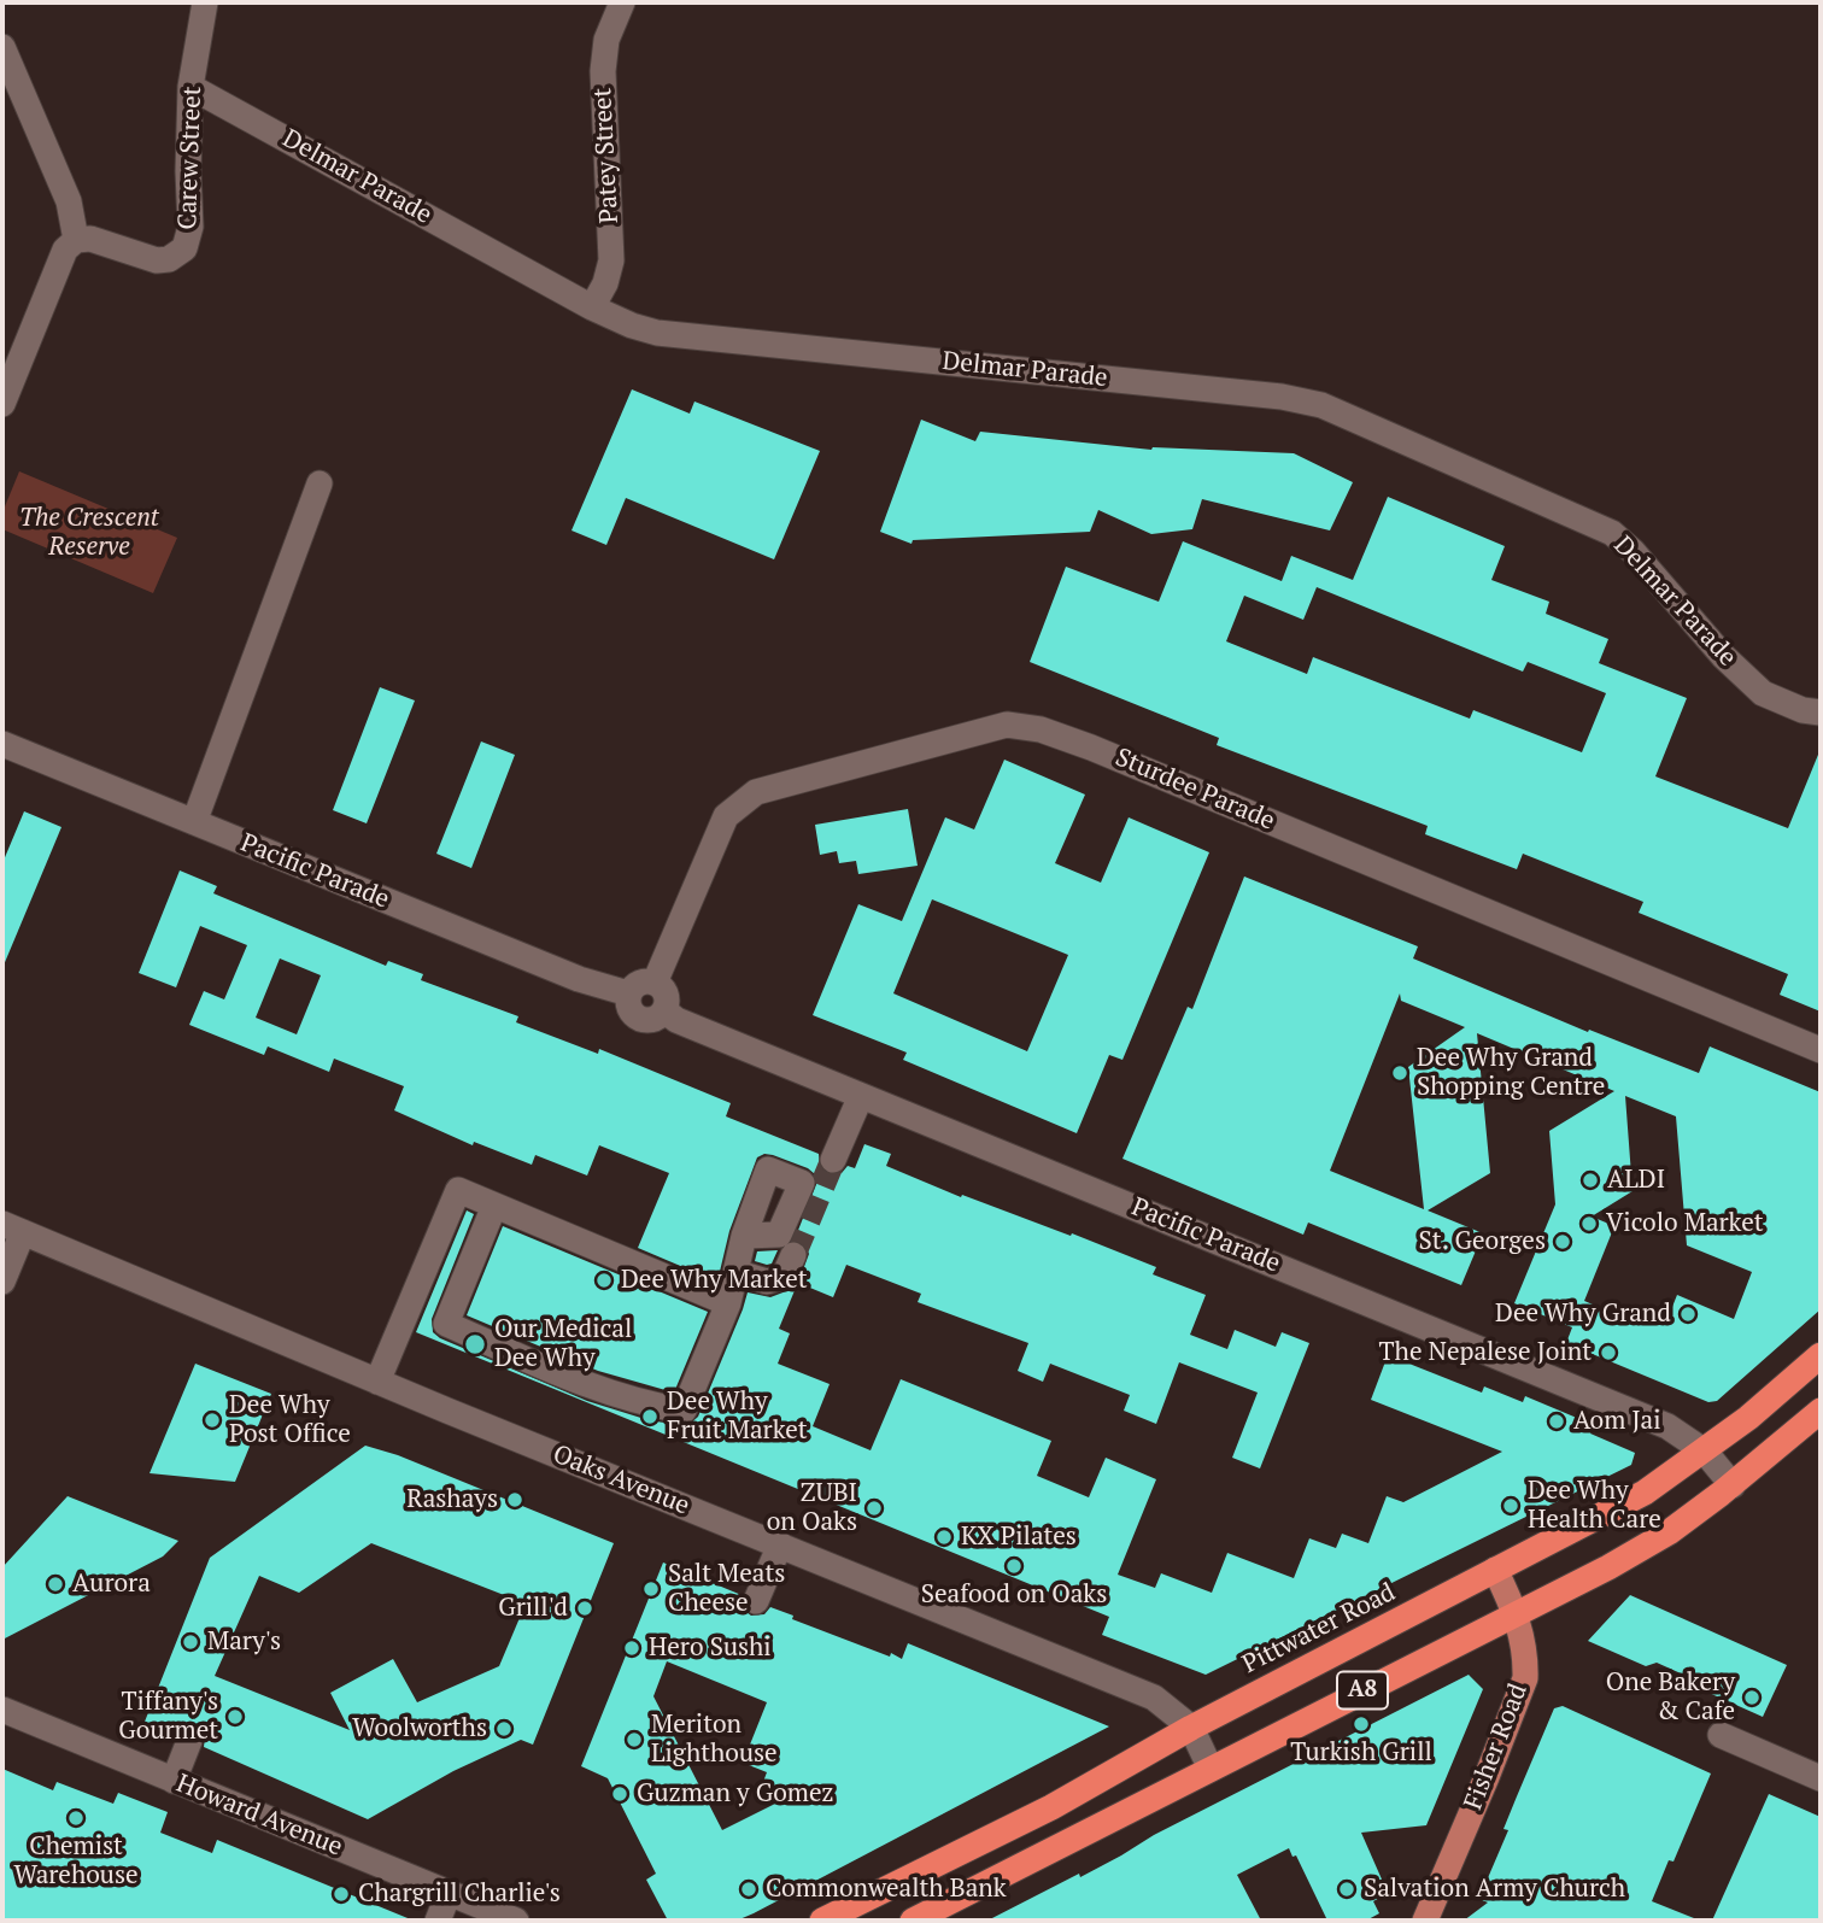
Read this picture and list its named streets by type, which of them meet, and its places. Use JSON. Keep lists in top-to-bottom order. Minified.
{"streets":{"highway":["Pittwater Road","A8"],"main road":["Fisher Road"],"street":["Patey Street","Carew Street","Delmar Parade","Sturdee Parade","Pacific Parade","Oaks Avenue","Howard Avenue"]},"crossings":[["Patey Street","Delmar Parade"],["Carew Street","Delmar Parade"],["Sturdee Parade","Pacific Parade"],["Pacific Parade","Pittwater Road"],["Pacific Parade","A8"],["Oaks Avenue","Pittwater Road"],["Oaks Avenue","A8"],["Pittwater Road","Fisher Road"],["A8","Fisher Road"]],"parks":["The Crescent Reserve"],"places":["Dee Why Grand Shopping Centre","ALDI","Vicolo Market","St. Georges","Dee Why Market","Dee Why Grand","Our Medical Dee Why","The Nepalese Joint","Dee Why Fruit Market","Dee Why Post Office","Aom Jai","Rashays","Dee Why Health Care","ZUBI on Oaks","KX Pilates","Seafood on Oaks","Aurora","Salt Meats Cheese","Grill'd","Mary's","Hero Sushi","One Bakery & Cafe","Tiffany's Gourmet","Turkish Grill","Woolworths","Meriton Lighthouse","Guzman y Gomez","Chemist Warehouse","Commonwealth Bank","Salvation Army Church","Chargrill Charlie's"]}
